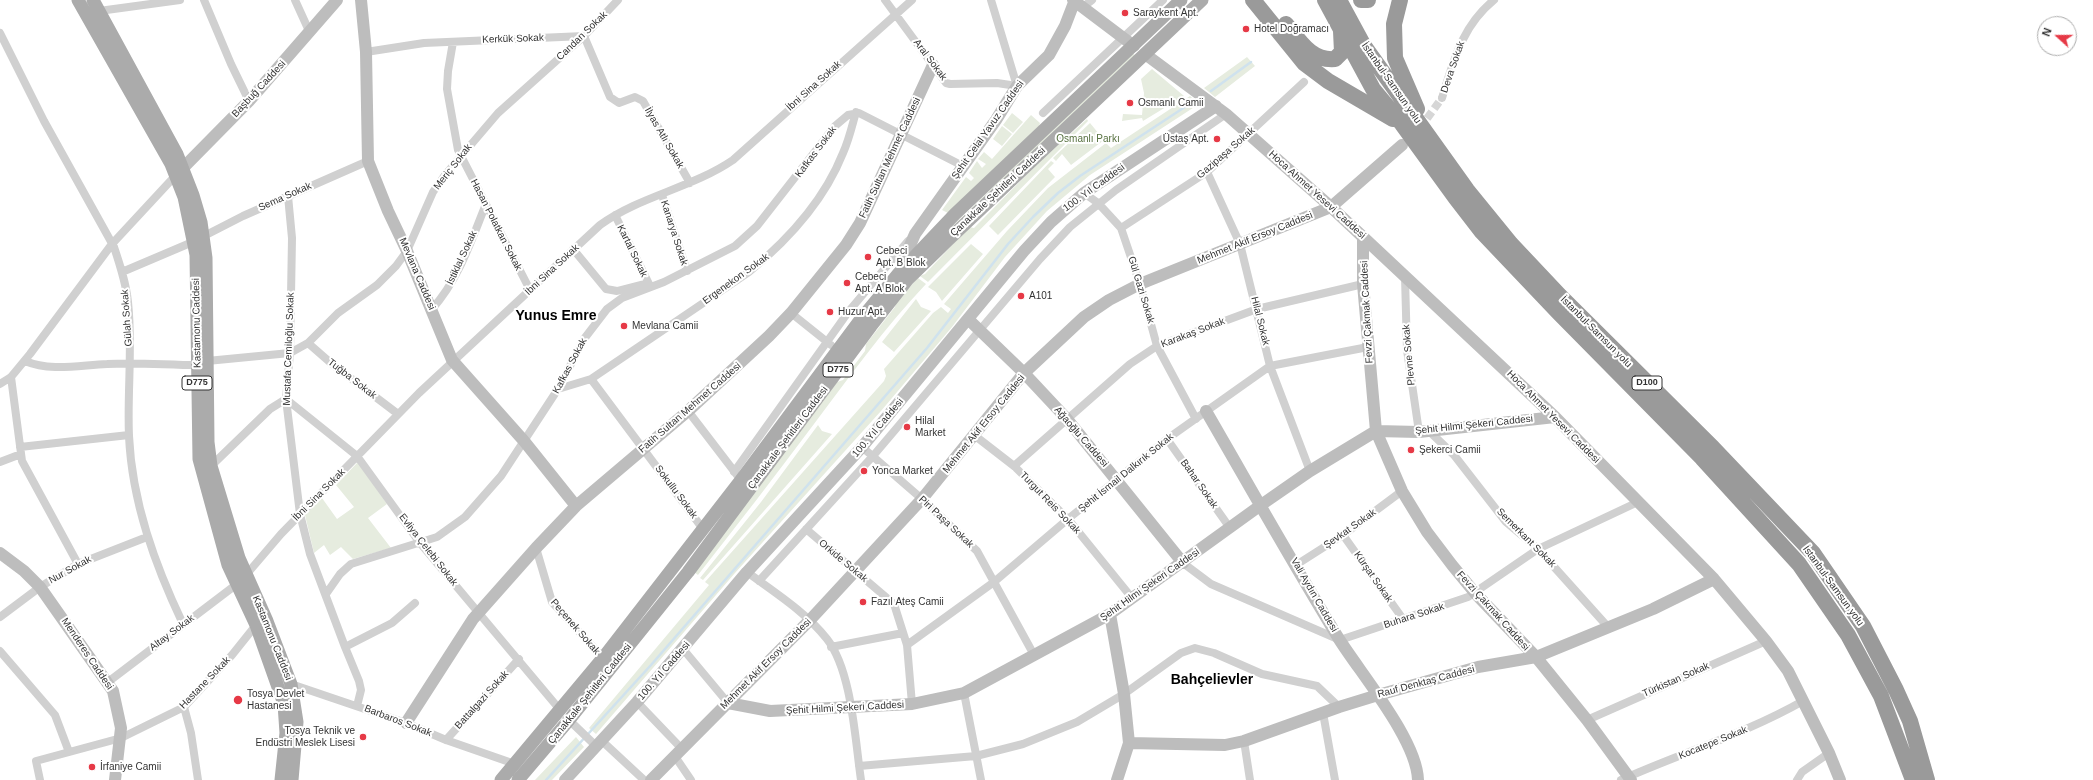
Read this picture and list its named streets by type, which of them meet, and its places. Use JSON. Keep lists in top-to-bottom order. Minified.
{"streets":{"highway":["İstanbul-Samsun yolu","D100"],"main road":["Çanakkale Şehitleri Caddesi","Kastamonu Caddesi","D775"],"street":["Candan Sokak","Kerkük Sokak","Aral Sokak","Deva Sokak","İbni Sina Sokak","Başbuğ Caddesi","Şehit Celal Yavuz Caddesi","İlyas Atlı Sokak","Kafkas Sokak","Gazipaşa Sokak","Fatih Sultan Mehmet Caddesi","Meriç Sokak","100. Yıl Caddesi","Hoca Ahmet Yesevi Caddesi","Sema Sokak","Hasan Polatkan Sokak","Kanarya Sokak","Mehmet Akif Ersoy Caddesi","Kartal Sokak","İstiklal Sokak","Mevlana Caddesi","Ergenekon Sokak","Gül Gazi Sokak","Fevzi Çakmak Caddesi","Gülah Sokak","Hilal Sokak","Karakaş Sokak","Mustafa Cemiloğlu Sokak","Plevne Sokak","Tuğba Sokak","Şehit Hilmi Şekeri Caddesi","Ağaoğlu Caddesi","Şehit İsmail Dalkırık Sokak","Bahar Sokak","Sokullu Sokak","Turgut Reis Sokak","Piri Paşa Sokak","Şevkat Sokak","Semerkant Sokak","Evliya Çelebi Sokak","Orkide Sokak","Nur Sokak","Kürşat Sokak","Vali Aydın Caddesi","Buhara Sokak","Peçenek Sokak","Altay Sokak","Menderes Caddesi","Türkistan Sokak","Rauf Denktaş Caddesi","Hastane Sokak","Battalgazi Sokak","Barbaros Sokak","Kocatepe Sokak"]},"crossings":[["Candan Sokak","Kerkük Sokak"],["Candan Sokak","İlyas Atlı Sokak"],["Candan Sokak","Meriç Sokak"],["Kerkük Sokak","İlyas Atlı Sokak"],["Kerkük Sokak","Hasan Polatkan Sokak"],["Kerkük Sokak","Mevlana Caddesi"],["Aral Sokak","İbni Sina Sokak"],["Aral Sokak","Şehit Celal Yavuz Caddesi"],["Aral Sokak","Fatih Sultan Mehmet Caddesi"],["İbni Sina Sokak","İlyas Atlı Sokak"],["İbni Sina Sokak","Hasan Polatkan Sokak"],["İbni Sina Sokak","Kanarya Sokak"],["İbni Sina Sokak","Kartal Sokak"],["İbni Sina Sokak","Mevlana Caddesi"],["İbni Sina Sokak","Kastamonu Caddesi"],["İbni Sina Sokak","Mustafa Cemiloğlu Sokak"],["İbni Sina Sokak","Tuğba Sokak"],["İbni Sina Sokak","Evliya Çelebi Sokak"],["İbni Sina Sokak","Altay Sokak"],["Başbuğ Caddesi","Kastamonu Caddesi"],["Şehit Celal Yavuz Caddesi","Çanakkale Şehitleri Caddesi"],["Kafkas Sokak","Kanarya Sokak"],["Kafkas Sokak","Kartal Sokak"],["Kafkas Sokak","Mevlana Caddesi"],["Kafkas Sokak","Ergenekon Sokak"],["Kafkas Sokak","Mustafa Cemiloğlu Sokak"],["Kafkas Sokak","Evliya Çelebi Sokak"],["Gazipaşa Sokak","Hoca Ahmet Yesevi Caddesi"],["Gazipaşa Sokak","Gül Gazi Sokak"],["Gazipaşa Sokak","Hilal Sokak"],["Fatih Sultan Mehmet Caddesi","Mevlana Caddesi"],["Fatih Sultan Mehmet Caddesi","Sokullu Sokak"],["Fatih Sultan Mehmet Caddesi","Evliya Çelebi Sokak"],["Fatih Sultan Mehmet Caddesi","Peçenek Sokak"],["Fatih Sultan Mehmet Caddesi","Barbaros Sokak"],["Meriç Sokak","Hasan Polatkan Sokak"],["Meriç Sokak","Mevlana Caddesi"],["Meriç Sokak","Mustafa Cemiloğlu Sokak"],["Meriç Sokak","Tuğba Sokak"],["100. Yıl Caddesi","Hoca Ahmet Yesevi Caddesi"],["100. Yıl Caddesi","Gül Gazi Sokak"],["100. Yıl Caddesi","Ağaoğlu Caddesi"],["100. Yıl Caddesi","Piri Paşa Sokak"],["100. Yıl Caddesi","Evliya Çelebi Sokak"],["100. Yıl Caddesi","Orkide Sokak"],["Çanakkale Şehitleri Caddesi","Hoca Ahmet Yesevi Caddesi"],["Çanakkale Şehitleri Caddesi","Sokullu Sokak"],["Çanakkale Şehitleri Caddesi","Evliya Çelebi Sokak"],["Çanakkale Şehitleri Caddesi","Peçenek Sokak"],["Çanakkale Şehitleri Caddesi","Barbaros Sokak"],["Hoca Ahmet Yesevi Caddesi","Mehmet Akif Ersoy Caddesi"],["Hoca Ahmet Yesevi Caddesi","Fevzi Çakmak Caddesi"],["Hoca Ahmet Yesevi Caddesi","Plevne Sokak"],["Hoca Ahmet Yesevi Caddesi","Şehit Hilmi Şekeri Caddesi"],["Hoca Ahmet Yesevi Caddesi","Buhara Sokak"],["Hoca Ahmet Yesevi Caddesi","Türkistan Sokak"],["Hoca Ahmet Yesevi Caddesi","Rauf Denktaş Caddesi"],["Hoca Ahmet Yesevi Caddesi","Kocatepe Sokak"],["Sema Sokak","Mevlana Caddesi"],["Sema Sokak","Gülah Sokak"],["Sema Sokak","Kastamonu Caddesi"],["Sema Sokak","Mustafa Cemiloğlu Sokak"],["Hasan Polatkan Sokak","İstiklal Sokak"],["Mehmet Akif Ersoy Caddesi","Gül Gazi Sokak"],["Mehmet Akif Ersoy Caddesi","Hilal Sokak"],["Mehmet Akif Ersoy Caddesi","Şehit Hilmi Şekeri Caddesi"],["Mehmet Akif Ersoy Caddesi","Ağaoğlu Caddesi"],["Mehmet Akif Ersoy Caddesi","Turgut Reis Sokak"],["Mehmet Akif Ersoy Caddesi","Piri Paşa Sokak"],["Mehmet Akif Ersoy Caddesi","Orkide Sokak"],["İstiklal Sokak","Mevlana Caddesi"],["Ergenekon Sokak","Sokullu Sokak"],["Gül Gazi Sokak","Karakaş Sokak"],["Gül Gazi Sokak","Şehit İsmail Dalkırık Sokak"],["Fevzi Çakmak Caddesi","Karakaş Sokak"],["Fevzi Çakmak Caddesi","Şehit Hilmi Şekeri Caddesi"],["Fevzi Çakmak Caddesi","Şehit İsmail Dalkırık Sokak"],["Fevzi Çakmak Caddesi","Şevkat Sokak"],["Fevzi Çakmak Caddesi","Buhara Sokak"],["Fevzi Çakmak Caddesi","Türkistan Sokak"],["Fevzi Çakmak Caddesi","Rauf Denktaş Caddesi"],["Fevzi Çakmak Caddesi","Kocatepe Sokak"],["Gülah Sokak","Nur Sokak"],["Gülah Sokak","Altay Sokak"],["Hilal Sokak","Karakaş Sokak"],["Hilal Sokak","Şehit Hilmi Şekeri Caddesi"],["Hilal Sokak","Şehit İsmail Dalkırık Sokak"],["Kastamonu Caddesi","Altay Sokak"],["Kastamonu Caddesi","Hastane Sokak"],["Kastamonu Caddesi","Barbaros Sokak"],["Karakaş Sokak","Ağaoğlu Caddesi"],["Karakaş Sokak","Turgut Reis Sokak"],["Mustafa Cemiloğlu Sokak","Evliya Çelebi Sokak"],["Mustafa Cemiloğlu Sokak","Barbaros Sokak"],["Plevne Sokak","Şehit Hilmi Şekeri Caddesi"],["Plevne Sokak","Semerkant Sokak"],["Şehit Hilmi Şekeri Caddesi","Ağaoğlu Caddesi"],["Şehit Hilmi Şekeri Caddesi","Bahar Sokak"],["Şehit Hilmi Şekeri Caddesi","Turgut Reis Sokak"],["Şehit Hilmi Şekeri Caddesi","Piri Paşa Sokak"],["Şehit Hilmi Şekeri Caddesi","Semerkant Sokak"],["Şehit Hilmi Şekeri Caddesi","Orkide Sokak"],["Şehit Hilmi Şekeri Caddesi","Vali Aydın Caddesi"],["Ağaoğlu Caddesi","Şehit İsmail Dalkırık Sokak"],["Şehit İsmail Dalkırık Sokak","Bahar Sokak"],["Şehit İsmail Dalkırık Sokak","Turgut Reis Sokak"],["Şehit İsmail Dalkırık Sokak","Piri Paşa Sokak"],["Şehit İsmail Dalkırık Sokak","Orkide Sokak"],["Şehit İsmail Dalkırık Sokak","Vali Aydın Caddesi"],["Şevkat Sokak","Kürşat Sokak"],["Şevkat Sokak","Vali Aydın Caddesi"],["Semerkant Sokak","Buhara Sokak"],["Semerkant Sokak","Rauf Denktaş Caddesi"],["Evliya Çelebi Sokak","Battalgazi Sokak"],["Nur Sokak","Menderes Caddesi"],["Kürşat Sokak","Buhara Sokak"],["Vali Aydın Caddesi","Buhara Sokak"],["Vali Aydın Caddesi","Rauf Denktaş Caddesi"],["Altay Sokak","Menderes Caddesi"],["Menderes Caddesi","Hastane Sokak"],["Battalgazi Sokak","Barbaros Sokak"]],"districts":["Yunus Emre","Bahçelievler"],"parks":["Osmanlı Parkı"],"places":["Saraykent Apt.","Hotel Doğramacı","Osmanlı Camii","Üstaş Apt.","Cebeci Apt. B Blok","Cebeci Apt. A Blok","A101","Huzur Apt.","Mevlana Camii","Hilal Market","Şekerci Camii","Yonca Market","Fazıl Ateş Camii","Tosya Devlet Hastanesi","Tosya Teknik ve Endüstri Meslek Lisesi","İrfaniye Camii"],"north":"left"}
